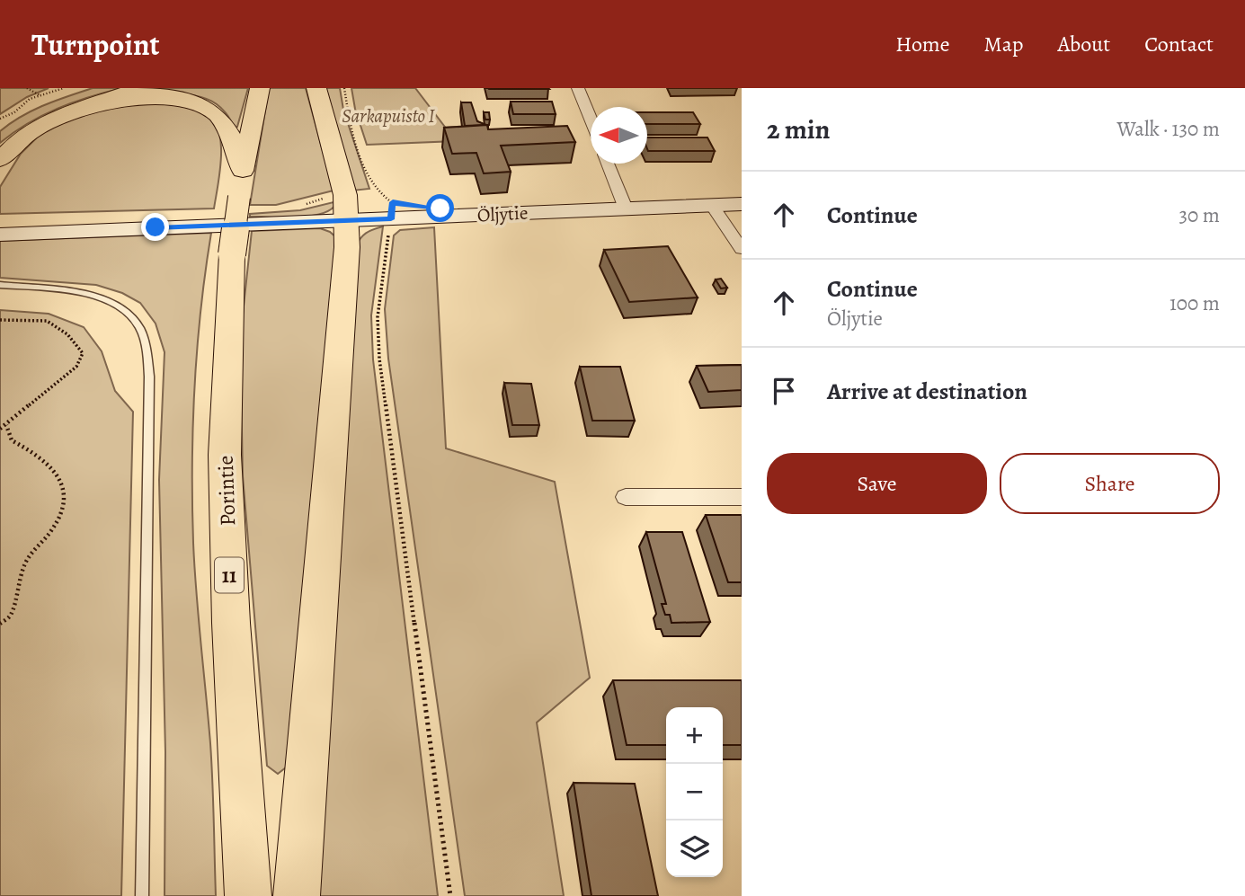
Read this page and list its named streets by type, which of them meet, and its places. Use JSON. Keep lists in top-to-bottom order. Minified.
{"streets":{"highway":["Porintie","11"],"main road":["Öljytie"]},"parks":["Sarkapuisto I"],"north":"left","page":{"header":"Turnpoint","nav":["Home","Map","About","Contact"],"heading":["2 min","Walk · 130 m"],"list":[["Continue","30 m"],["Continue","Öljytie","100 m"],"Arrive at destination"],"buttons":["Save","Share"],"map_buttons":["+","−"]}}
